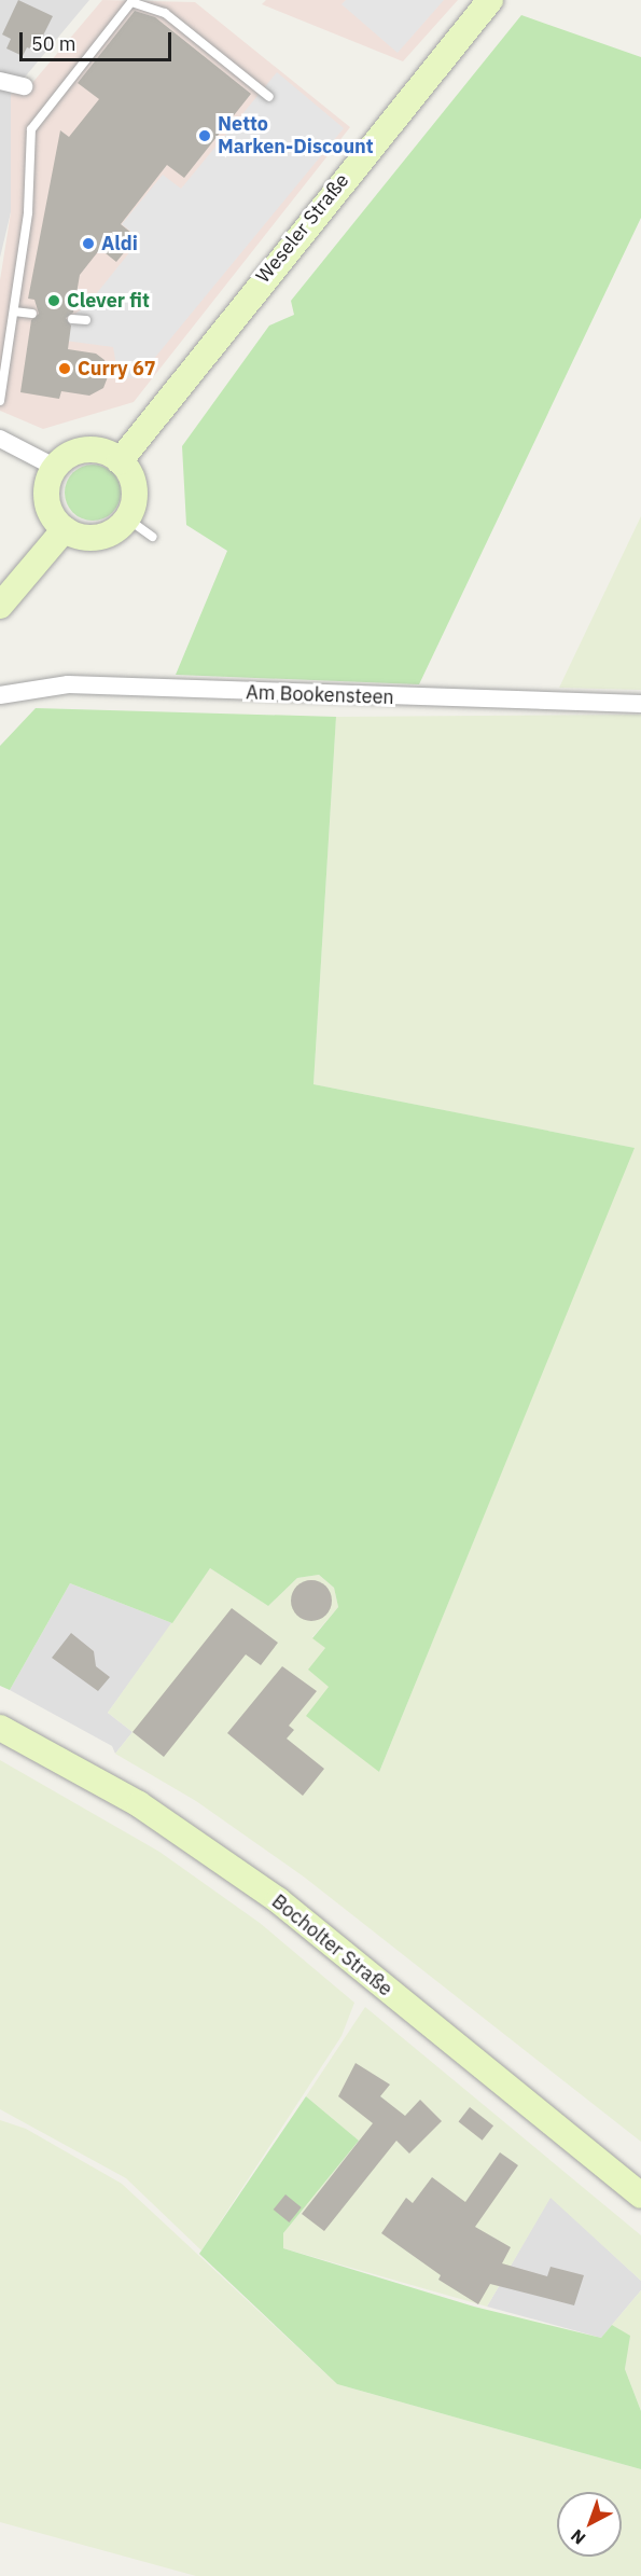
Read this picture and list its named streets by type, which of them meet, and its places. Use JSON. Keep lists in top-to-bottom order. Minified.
{"streets":{"street":["Weseler Straße","Am Bookensteen","Bocholter Straße"]},"places":["Netto Marken-Discount","Aldi","Clever fit","Curry 67"],"scale_bar":"50 m","north":"bottom left"}
